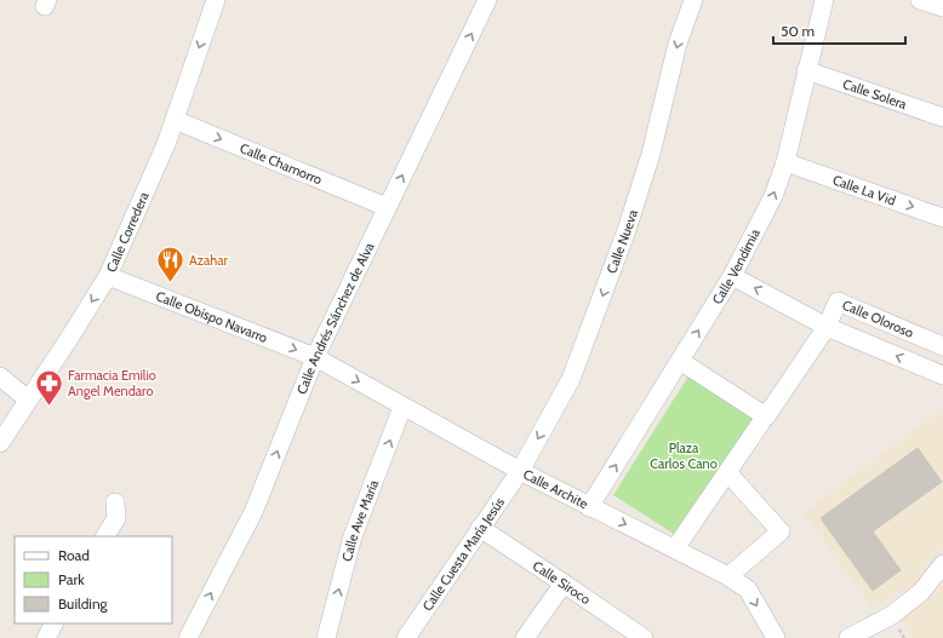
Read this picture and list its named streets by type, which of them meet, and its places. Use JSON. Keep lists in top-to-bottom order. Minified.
{"streets":{"street":["Calle Solera","Calle Chamorro","Calle La Vid","Calle Corredera","Calle Nueva","Calle Vendimia","Calle Obispo Navarro","Calle Andrés Sánchez de Alva","Calle Oloroso","Calle Archite","Calle Ave María","Calle Cuesta María Jesús","Calle Siroco"]},"crossings":[["Calle Solera","Calle Vendimia"],["Calle Chamorro","Calle Corredera"],["Calle Chamorro","Calle Andrés Sánchez de Alva"],["Calle La Vid","Calle Vendimia"],["Calle Corredera","Calle Obispo Navarro"],["Calle Nueva","Calle Archite"],["Calle Nueva","Calle Cuesta María Jesús"],["Calle Vendimia","Calle Oloroso"],["Calle Vendimia","Calle Archite"],["Calle Obispo Navarro","Calle Andrés Sánchez de Alva"],["Calle Obispo Navarro","Calle Archite"],["Calle Andrés Sánchez de Alva","Calle Archite"],["Calle Archite","Calle Ave María"],["Calle Archite","Calle Cuesta María Jesús"],["Calle Cuesta María Jesús","Calle Siroco"]],"one_way":["Calle Chamorro","Calle La Vid","Calle Corredera","Calle Nueva","Calle Obispo Navarro","Calle Andrés Sánchez de Alva","Calle Archite","Calle Ave María"],"parks":["Plaza Carlos Cano"],"places":{"restaurant":["Azahar"],"pharmacy":["Farmacia Emilio Angel Mendaro"]},"legend":["Road","Park","Building"],"scale_bar":"50 m"}
